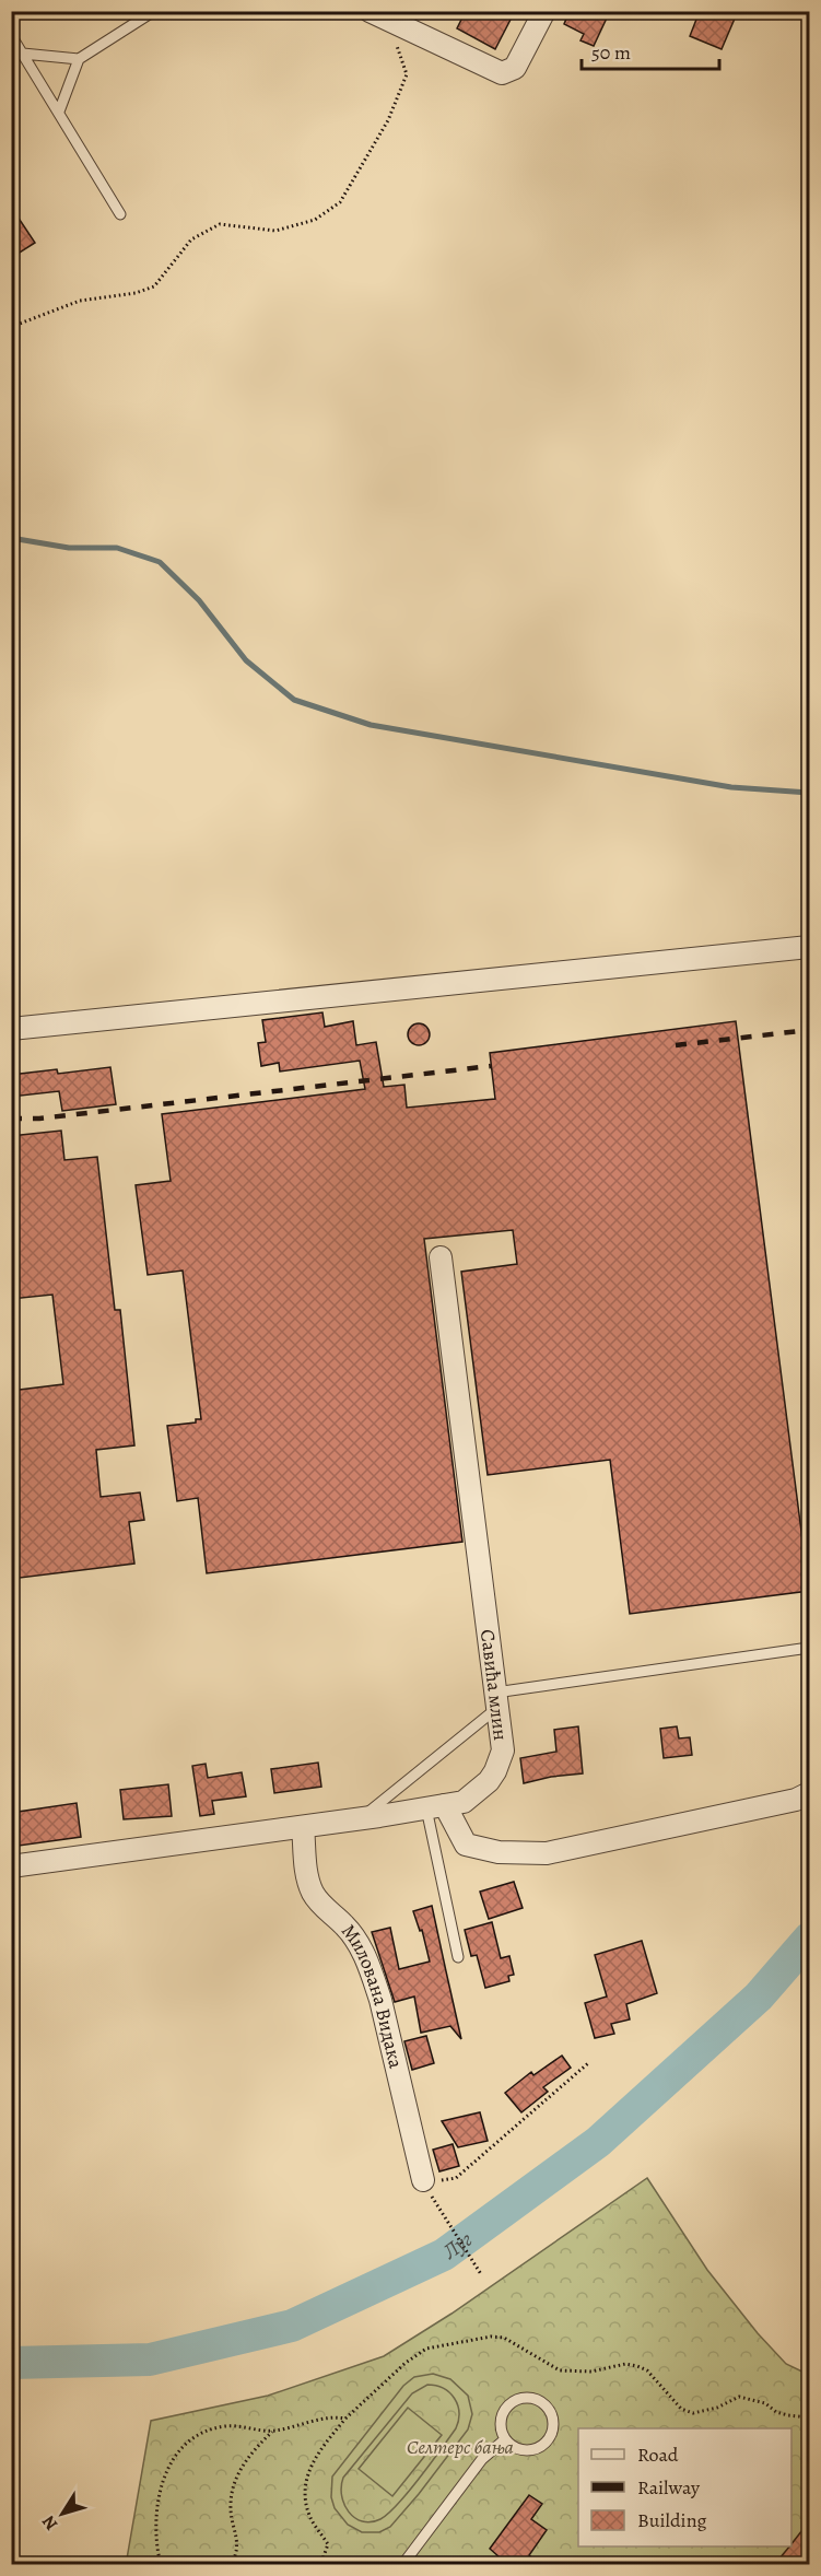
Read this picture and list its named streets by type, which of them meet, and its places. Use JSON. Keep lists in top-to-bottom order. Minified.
{"streets":{"street":["Савића млин","Милована Видака"]},"crossings":[["Савића млин","Милована Видака"]],"water":["Луг"],"parks":["Селтерс бања"],"legend":["Road","Railway","Building"],"scale_bar":"50 m","north":"bottom left"}
